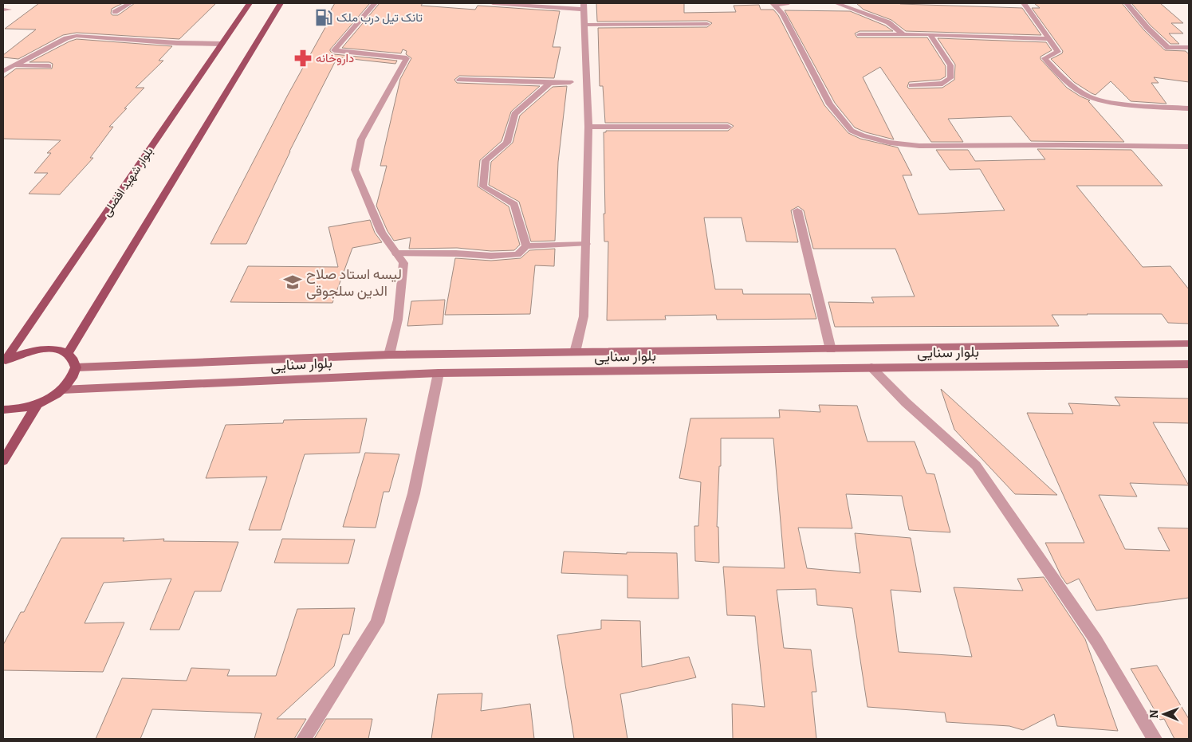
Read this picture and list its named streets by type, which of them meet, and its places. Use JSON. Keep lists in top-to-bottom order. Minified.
{"streets":{"main road":["بلوار شهید افضلی","بلوار سنایی"]},"places":{"fuel station":["تانک تیل درب ملک"],"pharmacy":["داروخانه"],"school or university":["لیسه استاد صلاح الدین سلجوقی"]},"north":"left"}
